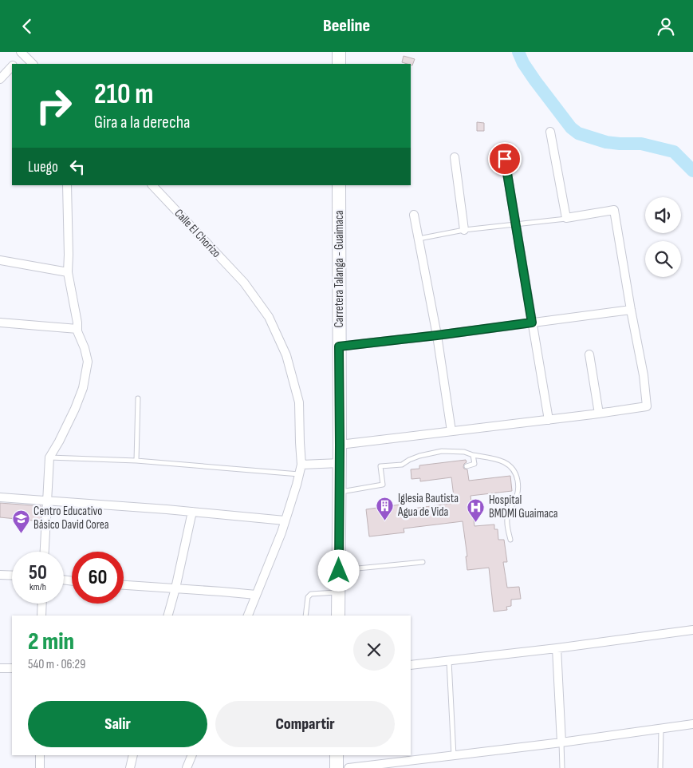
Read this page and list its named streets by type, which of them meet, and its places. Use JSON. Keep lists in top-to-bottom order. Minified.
{"streets":{"main road":["Carretera Talanga - Guaimaca"],"street":["Calle El Chorizo"]},"places":{"building":["Iglesia Bautista Agua de Vida"],"hospital":["Hospital BMDMI Guaimaca"],"school or university":["Centro Educativo Básico David Corea"]},"page":{"header":"Beeline","turn":["210 m","Gira a la derecha"],"then":"Luego","speed":"50 km/h","limit":"60","heading":["2 min","540 m · 06:29"],"buttons":["Salir","Compartir"]}}
